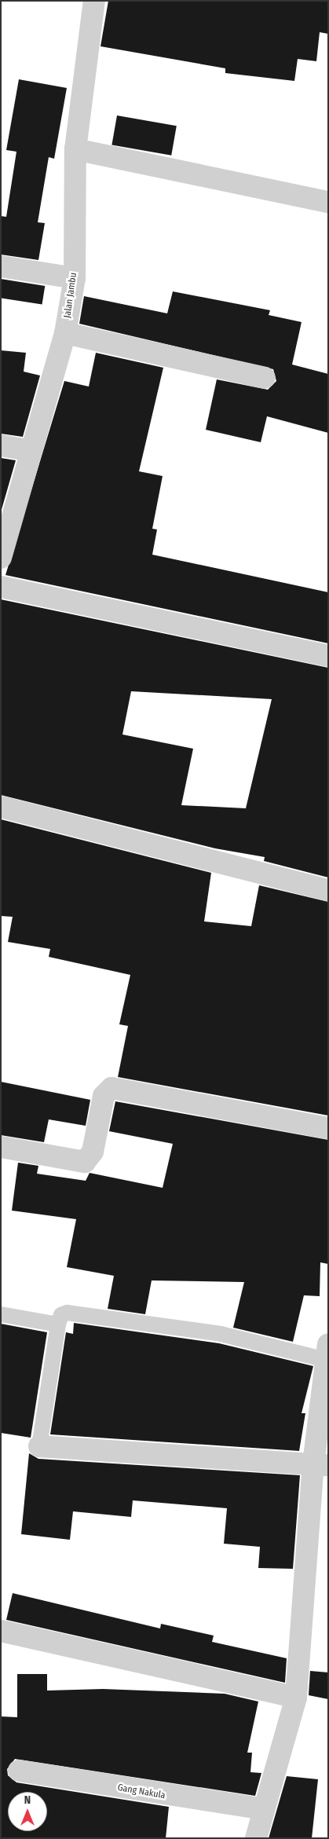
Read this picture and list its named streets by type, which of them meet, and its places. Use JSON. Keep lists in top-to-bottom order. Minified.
{"streets":{"street":["Jalan Jambu","Gang Nakula"]},"north":"top"}
